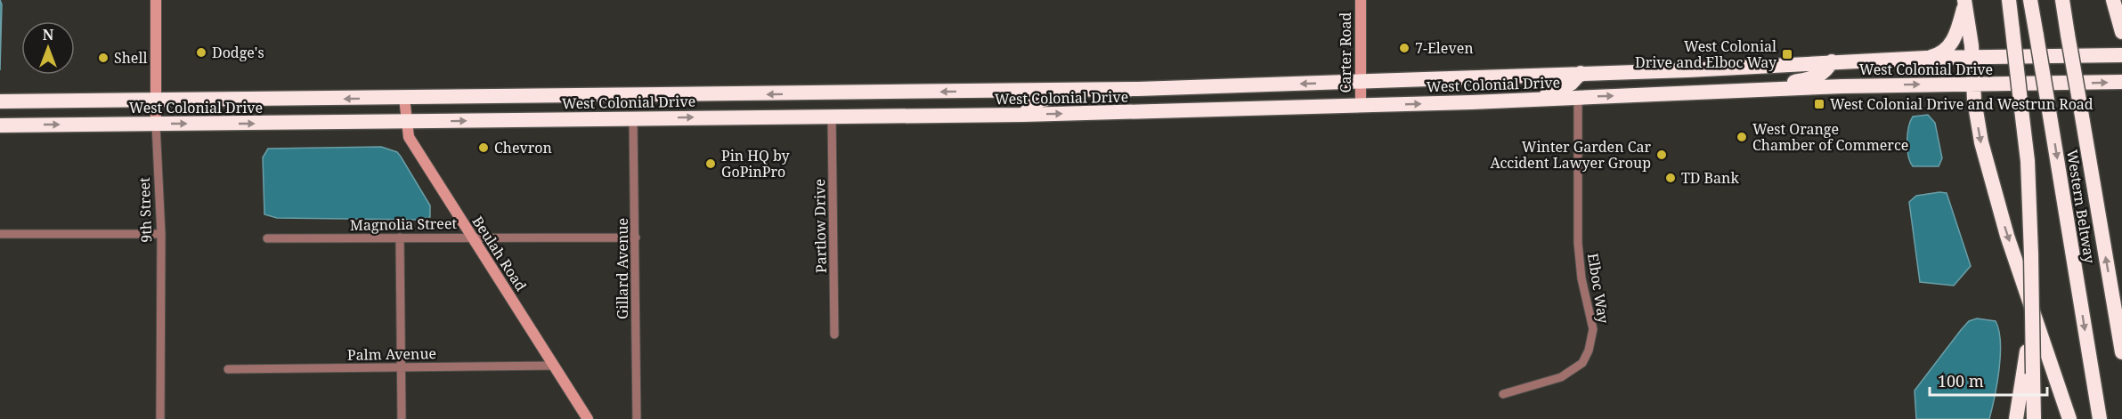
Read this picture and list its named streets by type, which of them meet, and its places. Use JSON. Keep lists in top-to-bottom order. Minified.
{"streets":{"highway":["West Colonial Drive","Western Beltway"],"street":["Carter Road","9th Street","Magnolia Street","Partlow Drive","Beulah Road","Gillard Avenue","Elboc Way","Palm Avenue"]},"crossings":[["Carter Road","West Colonial Drive"],["West Colonial Drive","9th Street"],["West Colonial Drive","Partlow Drive"],["West Colonial Drive","Beulah Road"],["West Colonial Drive","Gillard Avenue"],["West Colonial Drive","Elboc Way"],["Magnolia Street","Beulah Road"],["Magnolia Street","Gillard Avenue"],["Beulah Road","Palm Avenue"]],"places":{"other":["7-Eleven","Dodge's","Shell","West Orange Chamber of Commerce","Chevron","Winter Garden Car Accident Lawyer Group","Pin HQ by GoPinPro","TD Bank"],"transit":["West Colonial Drive and Elboc Way","West Colonial Drive and Westrun Road"]},"scale_bar":"100 m","north":"top"}
